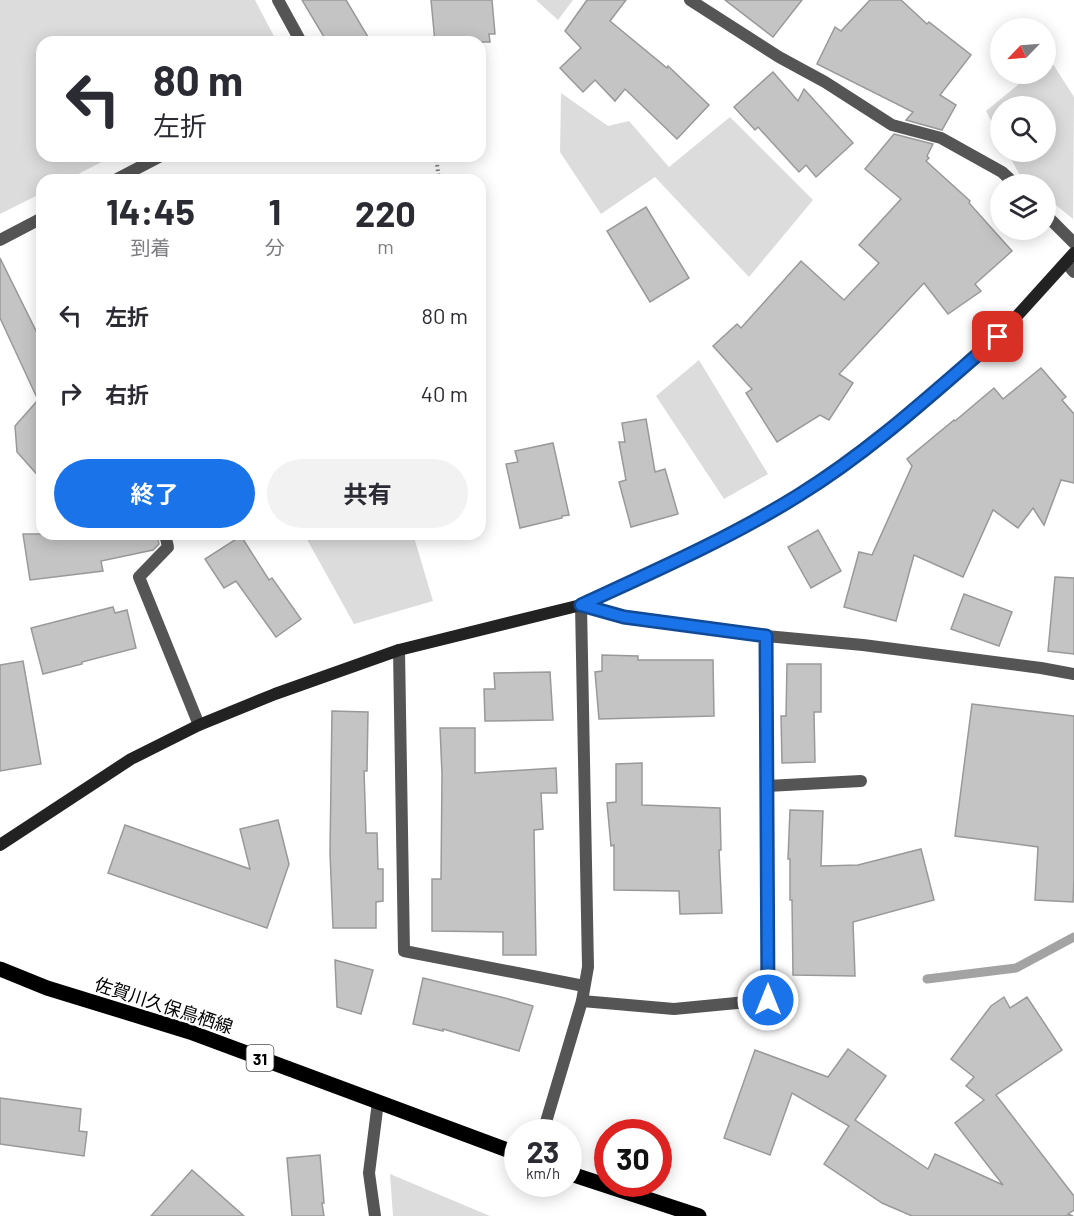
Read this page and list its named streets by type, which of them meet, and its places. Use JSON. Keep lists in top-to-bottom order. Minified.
{"streets":{"main road":["佐賀川久保鳥栖線","31"]},"north":"bottom left","page":{"turn":["80 m","左折"],"eta":["14:45","到着","1","分","220","m"],"list":[{"name":"左折","value":"80 m"},{"name":"右折","value":"40 m"}],"buttons":["終了","共有"],"speed":"23 km/h","limit":"30"}}
